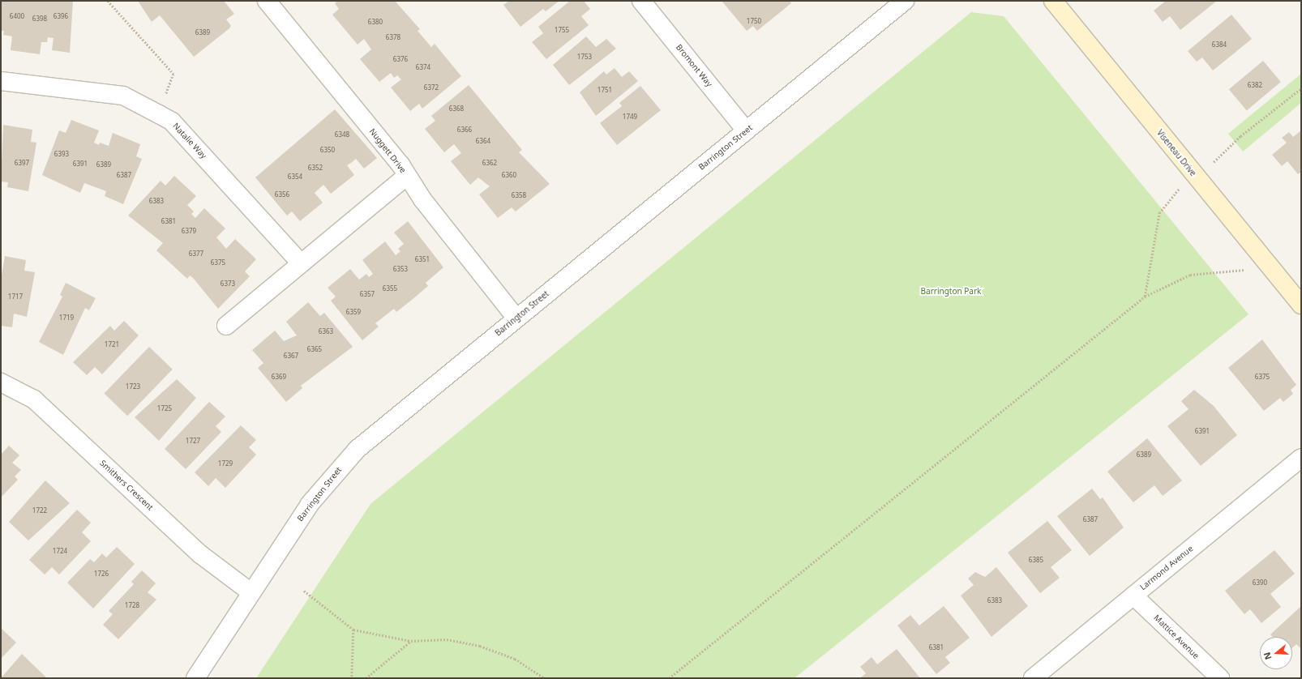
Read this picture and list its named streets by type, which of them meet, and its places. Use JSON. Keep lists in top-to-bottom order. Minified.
{"streets":{"street":["Bromont Way","Natalie Way","Barrington Street","Nuggett Drive","Viseneau Drive","Smithers Crescent","Larmond Avenue","Mattice Avenue"]},"crossings":[["Bromont Way","Barrington Street"],["Barrington Street","Nuggett Drive"],["Barrington Street","Smithers Crescent"],["Larmond Avenue","Mattice Avenue"]],"parks":["Barrington Park"],"house_numbers":["6400","6396","6398","1750","6380","1755","6389","6378","6384","1753","6376","6374","6382","6372","1751","6368","1749","6366","6348","6364","6350","6393","6397","6362","6391","6389","6352","6387","6360","6354","6356","6358","6383","6381","6379","6377","6351","6375","6353","6373","6355","6357","1717","6359","1719","6363","1721","6365","6367","6369","6375","1723","1725","6391","1727","6389","1729","1722","6387","1724","6385","1726","6390","6383","1728","6381"],"north":"left"}
